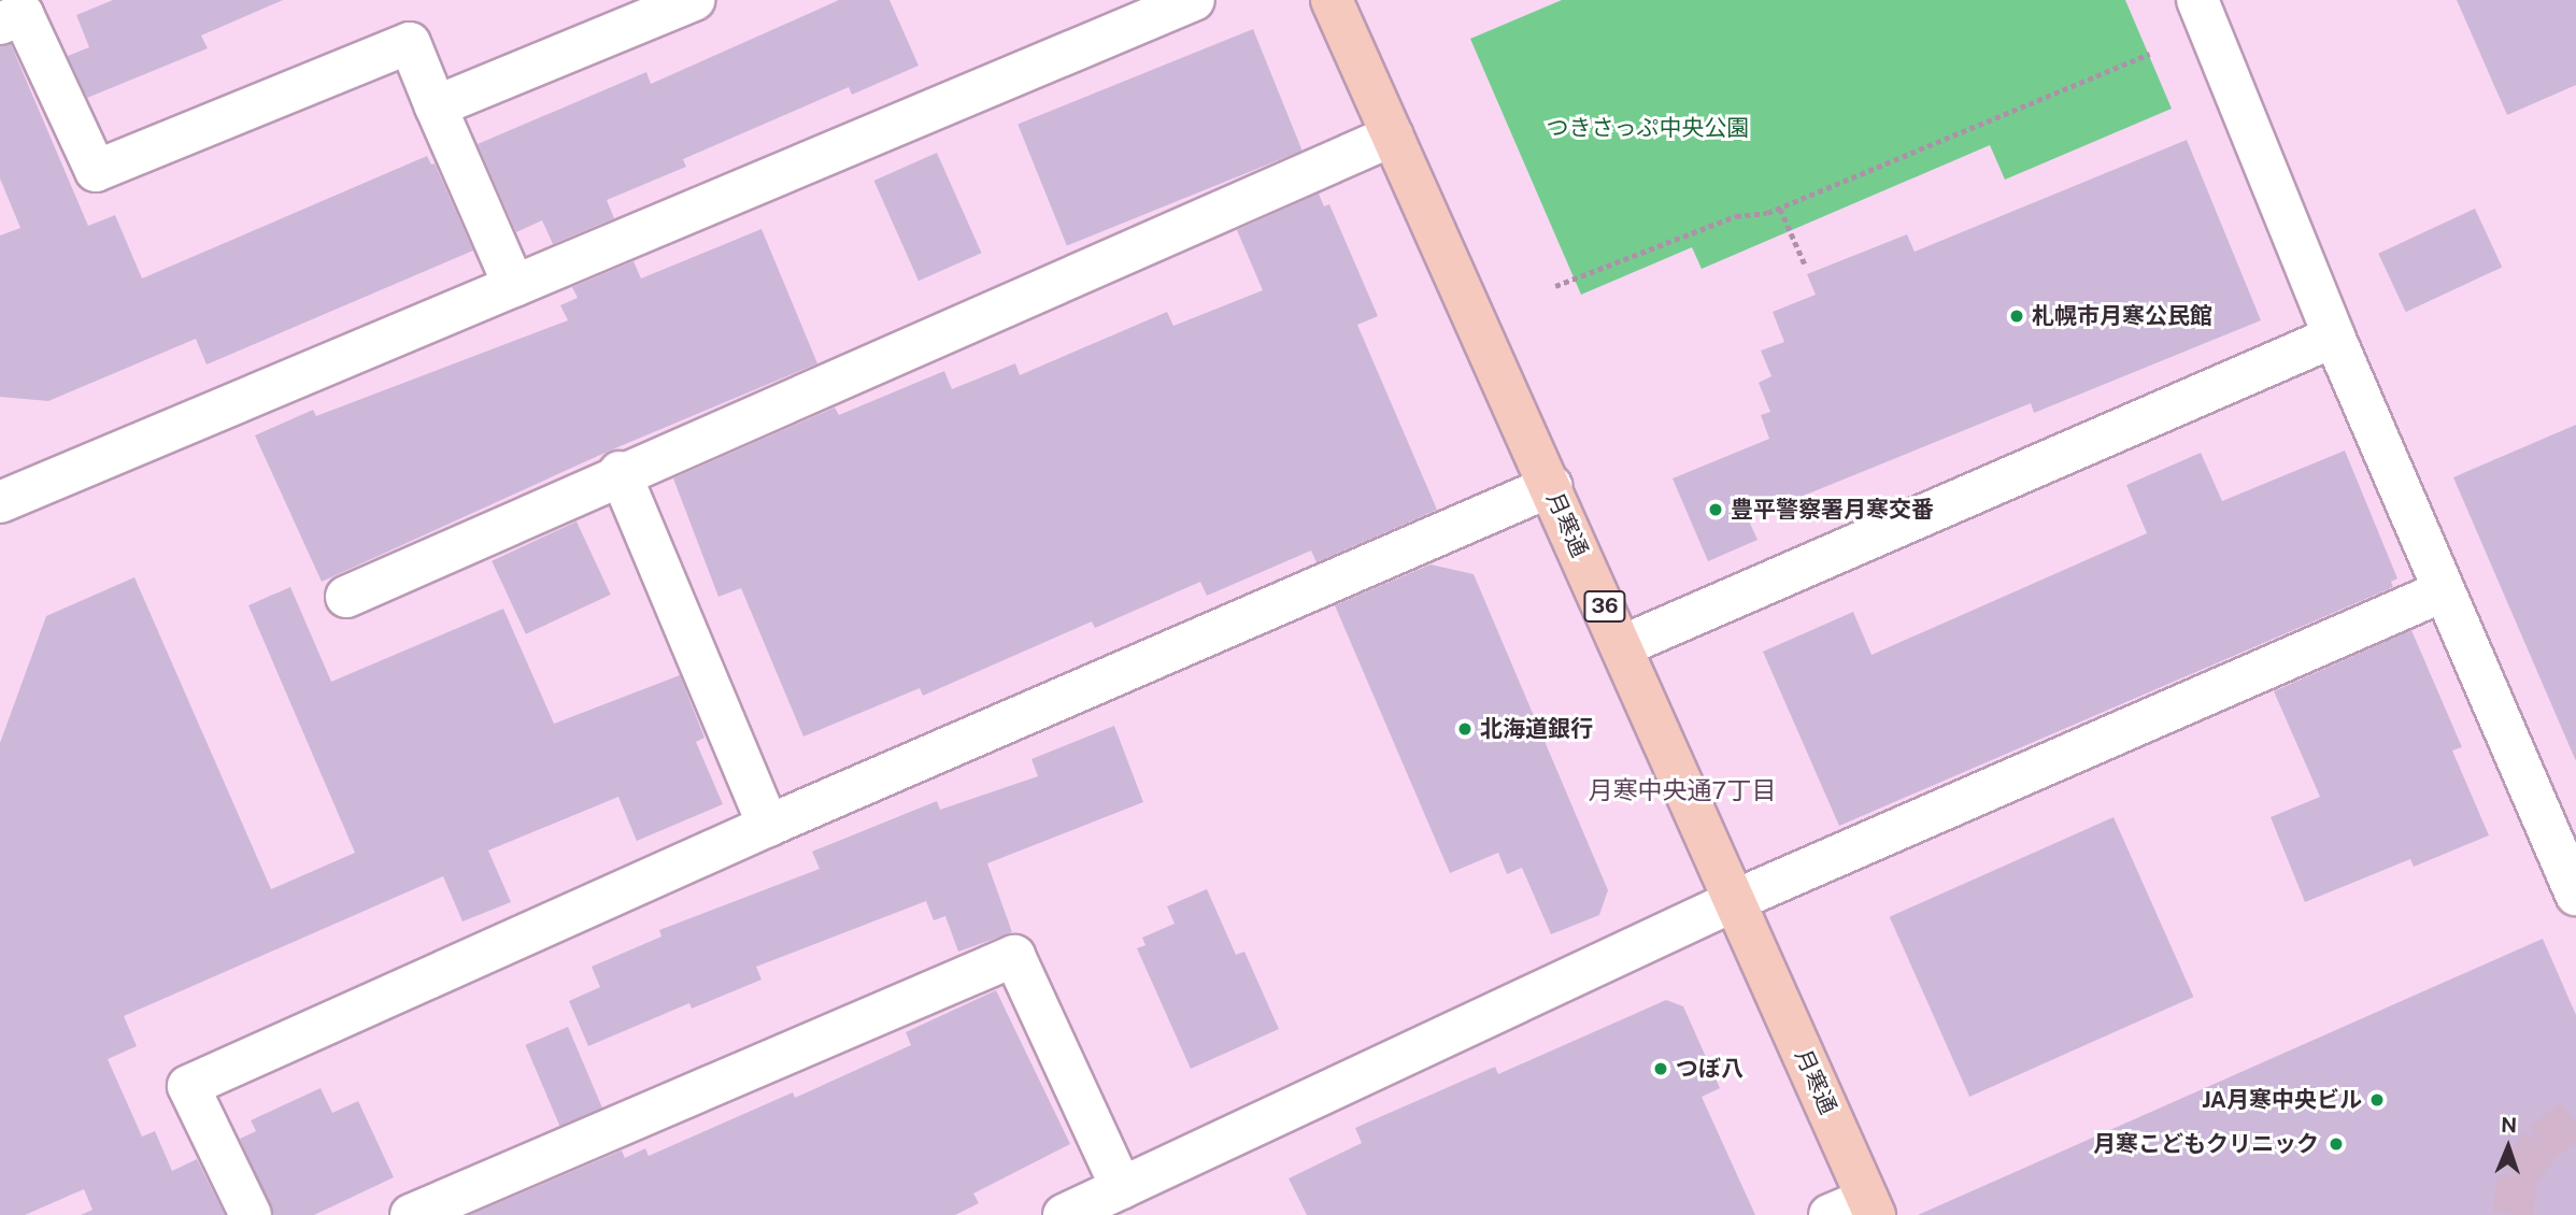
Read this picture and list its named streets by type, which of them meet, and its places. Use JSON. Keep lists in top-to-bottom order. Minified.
{"streets":{"highway":["月寒通","36"]},"districts":["月寒中央通7丁目"],"parks":["つきさっぷ中央公園"],"places":["札幌市月寒公民館","豊平警察署月寒交番","北海道銀行","つぼ八","JA月寒中央ビル","月寒こどもクリニック"],"north":"top"}
